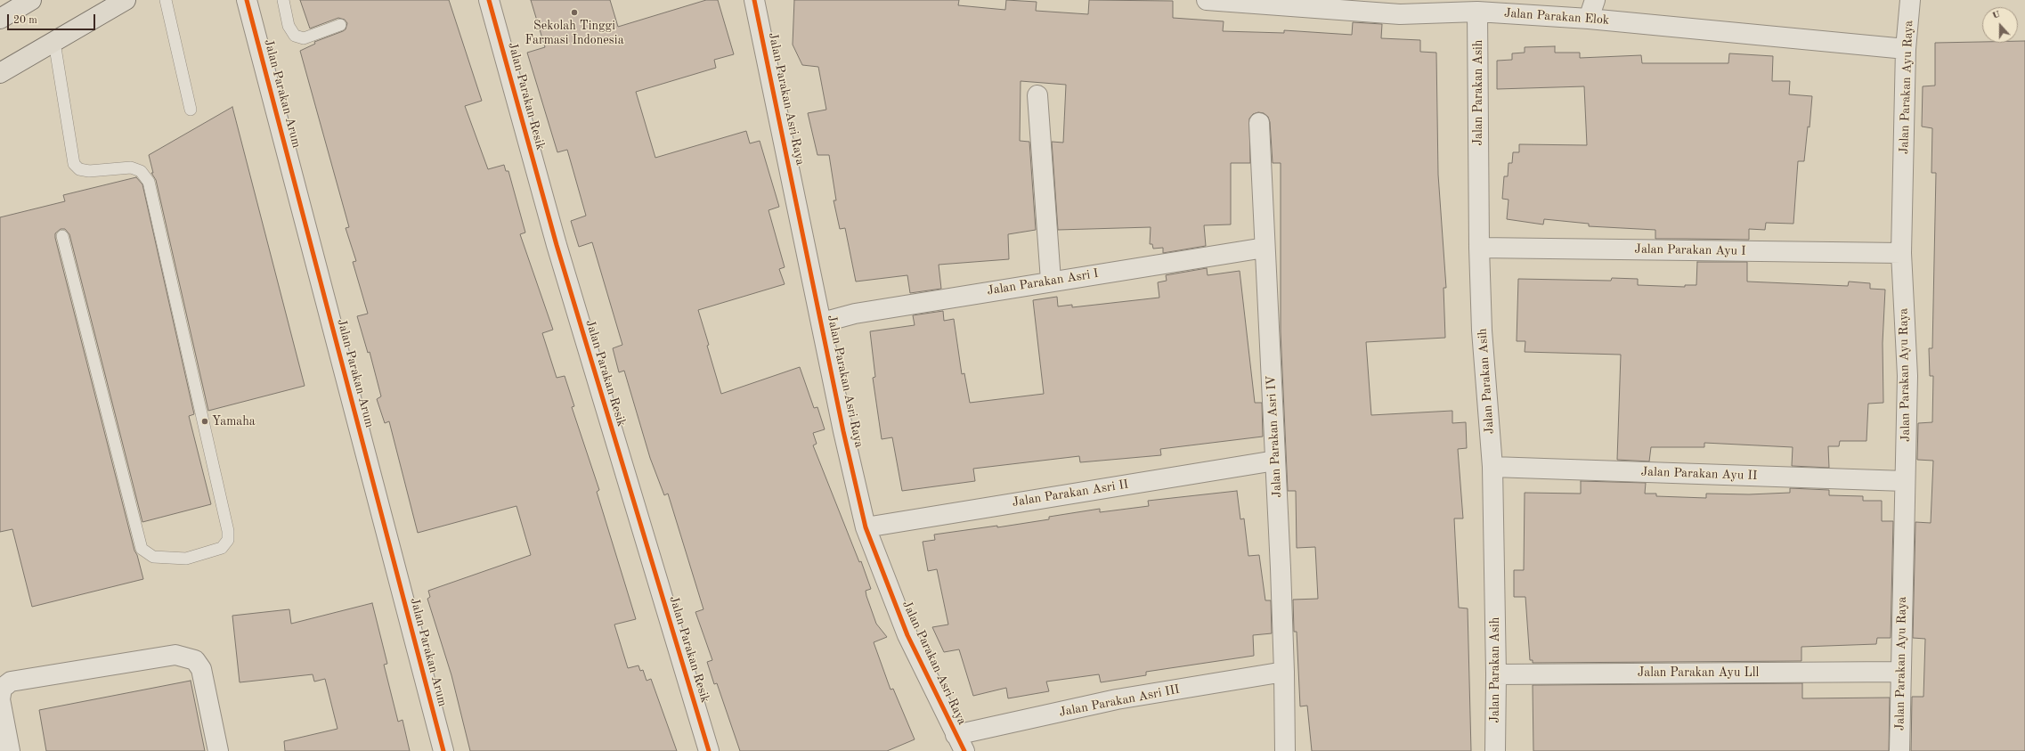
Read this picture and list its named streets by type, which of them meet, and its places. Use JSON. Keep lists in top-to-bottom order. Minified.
{"streets":{"street":["Jalan Parakan Elok","Jalan Parakan Ayu Raya","Jalan Parakan Asih","Jalan Parakan Arum","Jalan Parakan Resik","Jalan Parakan Asri Raya","Jalan Parakan Ayu I","Jalan Parakan Asri I","Jalan Parakan Asri IV","Jalan Parakan Ayu II","Jalan Parakan Asri II","Jalan Parakan Ayu Lll","Jalan Parakan Asri III"]},"crossings":[["Jalan Parakan Elok","Jalan Parakan Ayu Raya"],["Jalan Parakan Elok","Jalan Parakan Asih"],["Jalan Parakan Ayu Raya","Jalan Parakan Ayu I"],["Jalan Parakan Ayu Raya","Jalan Parakan Ayu II"],["Jalan Parakan Ayu Raya","Jalan Parakan Ayu Lll"],["Jalan Parakan Asih","Jalan Parakan Ayu I"],["Jalan Parakan Asih","Jalan Parakan Ayu II"],["Jalan Parakan Asih","Jalan Parakan Ayu Lll"],["Jalan Parakan Asri Raya","Jalan Parakan Asri I"],["Jalan Parakan Asri Raya","Jalan Parakan Asri II"],["Jalan Parakan Asri Raya","Jalan Parakan Asri III"],["Jalan Parakan Asri I","Jalan Parakan Asri IV"],["Jalan Parakan Asri IV","Jalan Parakan Asri II"],["Jalan Parakan Asri IV","Jalan Parakan Asri III"]],"places":["Sekolah Tinggi Farmasi Indonesia","Yamaha"],"scale_bar":"20 m","north":"top"}
